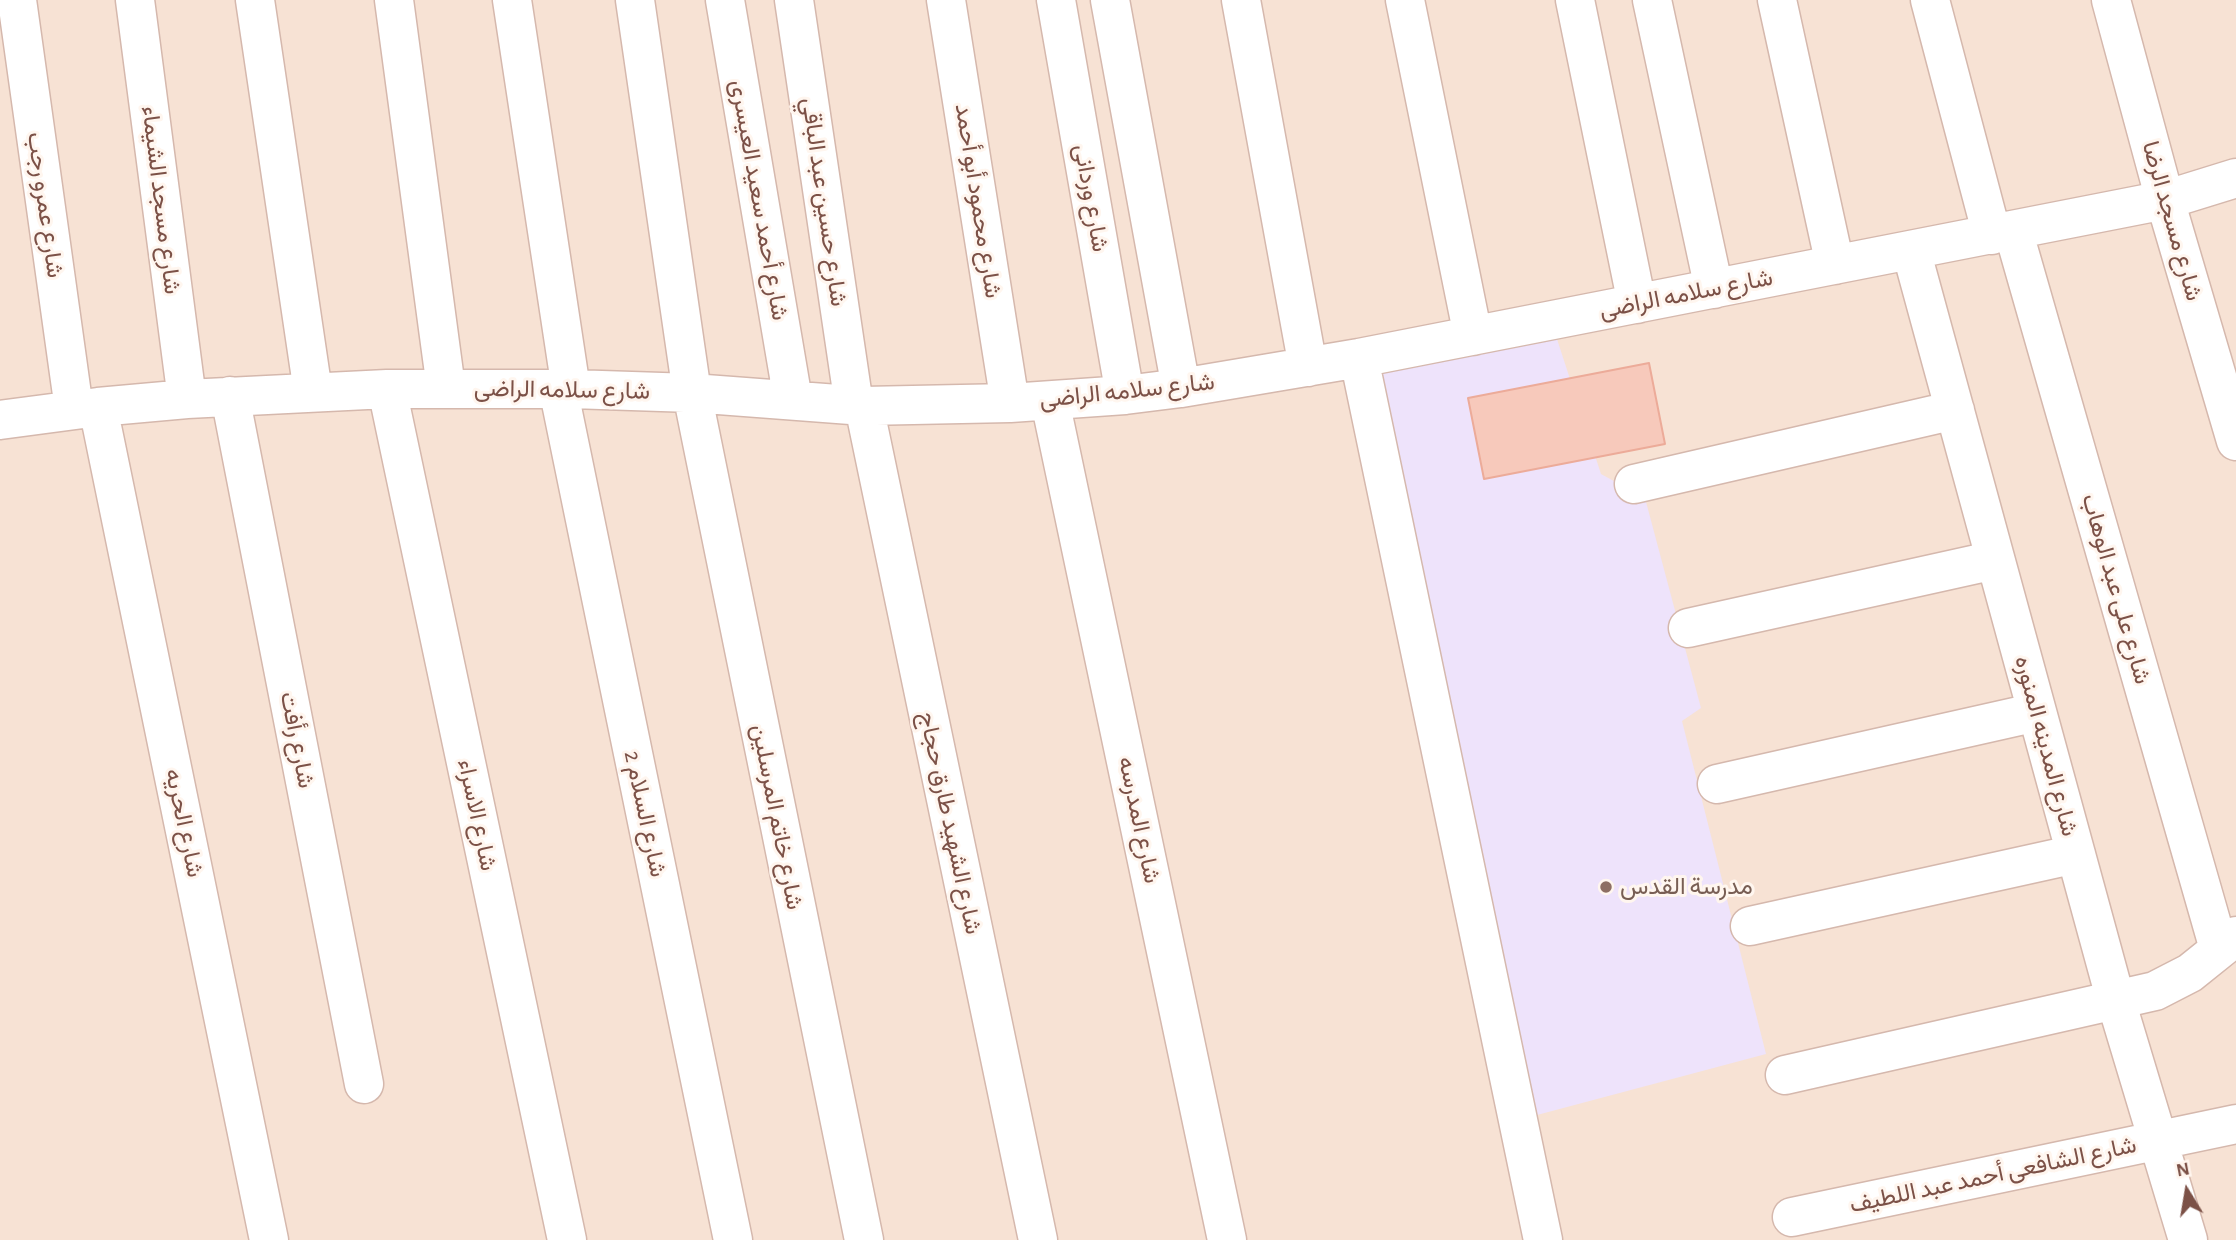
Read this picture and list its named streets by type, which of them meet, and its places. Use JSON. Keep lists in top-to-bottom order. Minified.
{"streets":{"street":["شارع وردانى","شارع مسجد الشيماء","شارع أحمد سعيد العيسرى","شارع محمود أبو أحمد","شارع حسين عبد الباقي","شارع عمرو رجب","شارع مسجد الرضا","شارع سلامه الراضى","شارع على عبد الوهاب","شارع رأفت","شارع المدينه المنوره","شارع السلام 2","شارع الاسراء","شارع خاتم المرسلين","شارع المدرسه","شارع الحريه","شارع الشهيد طارق حجاج","شارع الشافعى أحمد عبد اللطيف"]},"crossings":[["شارع وردانى","شارع سلامه الراضى"],["شارع مسجد الشيماء","شارع سلامه الراضى"],["شارع أحمد سعيد العيسرى","شارع سلامه الراضى"],["شارع محمود أبو أحمد","شارع سلامه الراضى"],["شارع حسين عبد الباقي","شارع سلامه الراضى"],["شارع حسين عبد الباقي","شارع الشهيد طارق حجاج"],["شارع عمرو رجب","شارع سلامه الراضى"],["شارع عمرو رجب","شارع الحريه"],["شارع مسجد الرضا","شارع سلامه الراضى"],["شارع سلامه الراضى","شارع على عبد الوهاب"],["شارع سلامه الراضى","شارع رأفت"],["شارع سلامه الراضى","شارع المدينه المنوره"],["شارع سلامه الراضى","شارع السلام 2"],["شارع سلامه الراضى","شارع الاسراء"],["شارع سلامه الراضى","شارع خاتم المرسلين"],["شارع سلامه الراضى","شارع المدرسه"],["شارع سلامه الراضى","شارع الحريه"],["شارع سلامه الراضى","شارع الشهيد طارق حجاج"],["شارع المدينه المنوره","شارع الشافعى أحمد عبد اللطيف"]],"places":["مدرسة القدس"],"north":"top"}
